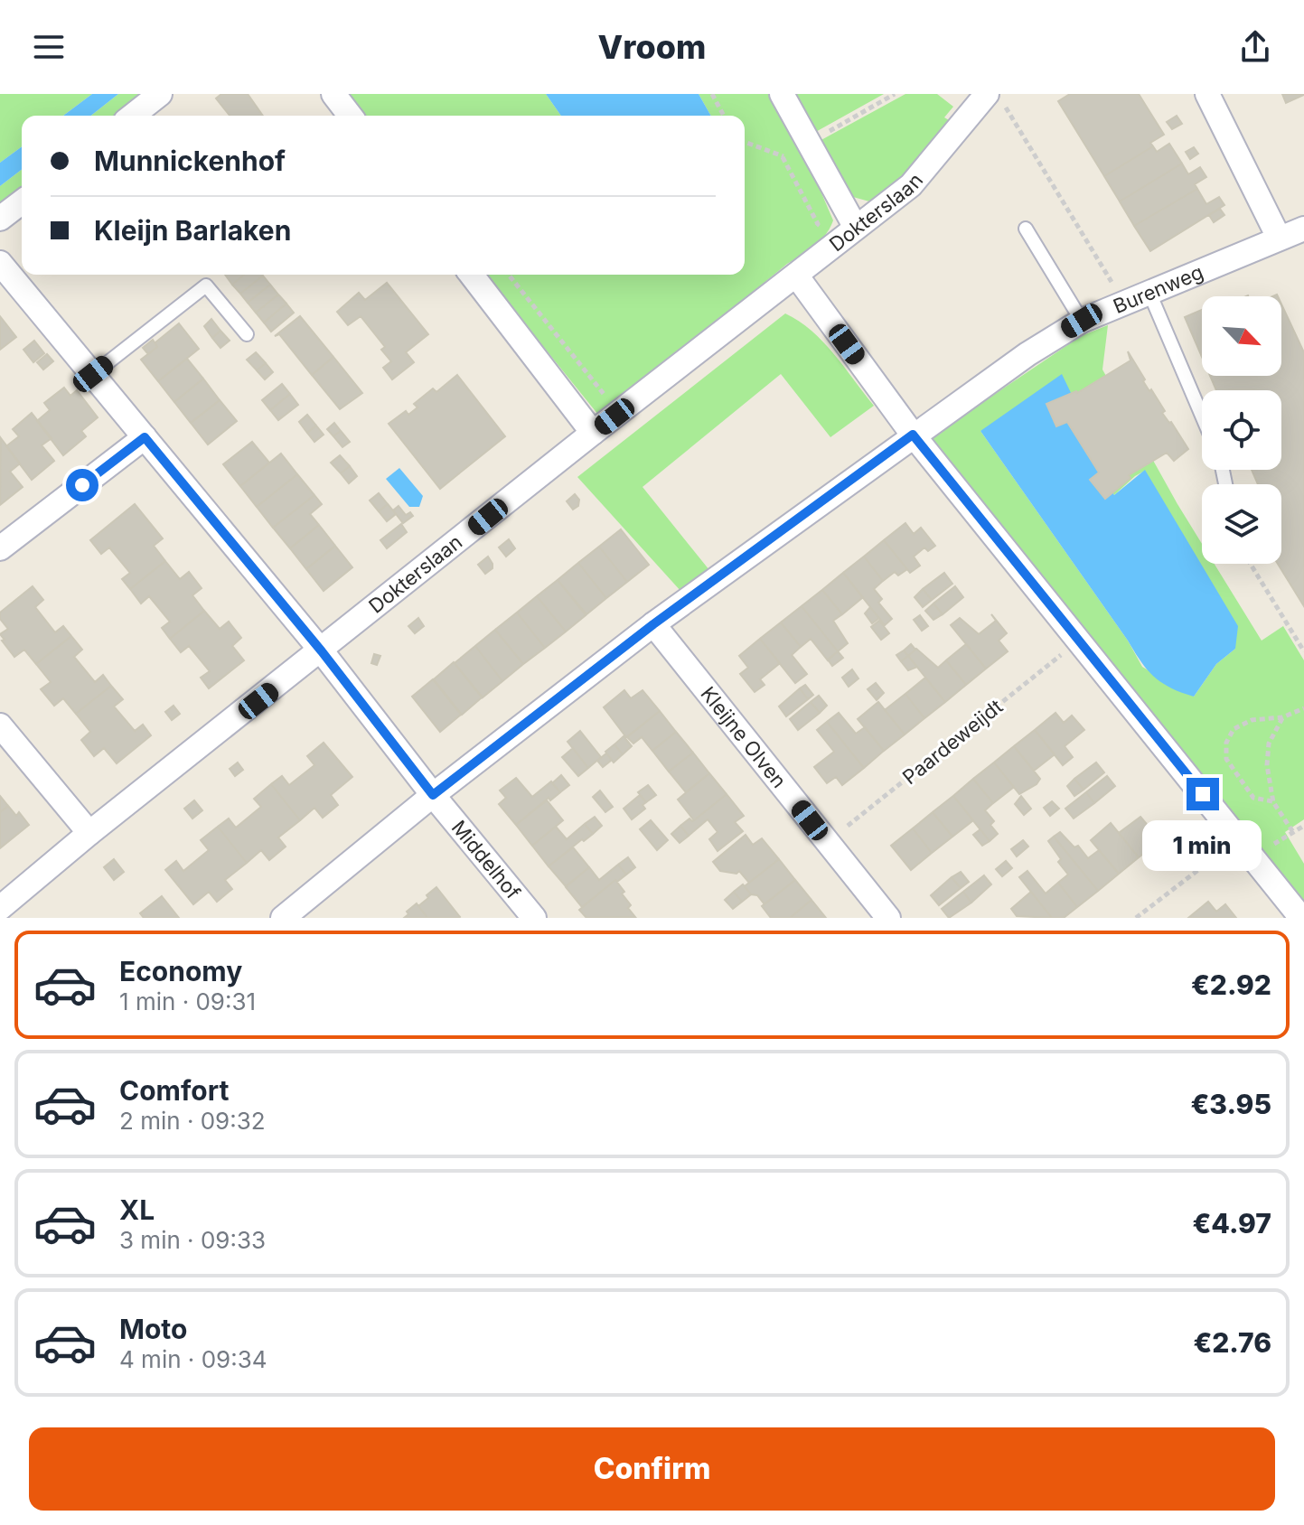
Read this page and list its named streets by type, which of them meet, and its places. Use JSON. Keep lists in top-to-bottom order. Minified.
{"streets":{"street":["Dokterslaan","Burenweg","Kleijne Olven","Middelhof"],"path":["Paardeweijdt"]},"crossings":[["Dokterslaan","Middelhof"],["Burenweg","Kleijne Olven"],["Burenweg","Middelhof"],["Kleijne Olven","Paardeweijdt"]],"north":"bottom right","page":{"header":"Vroom","banner":["Munnickenhof","Kleijn Barlaken"],"bubble":"1 min","list":[{"name":"Economy","note":"1 min · 09:31","value":"€2.92"},{"name":"Comfort","note":"2 min · 09:32","value":"€3.95"},{"name":"XL","note":"3 min · 09:33","value":"€4.97"},{"name":"Moto","note":"4 min · 09:34","value":"€2.76"}],"buttons":"Confirm"}}
